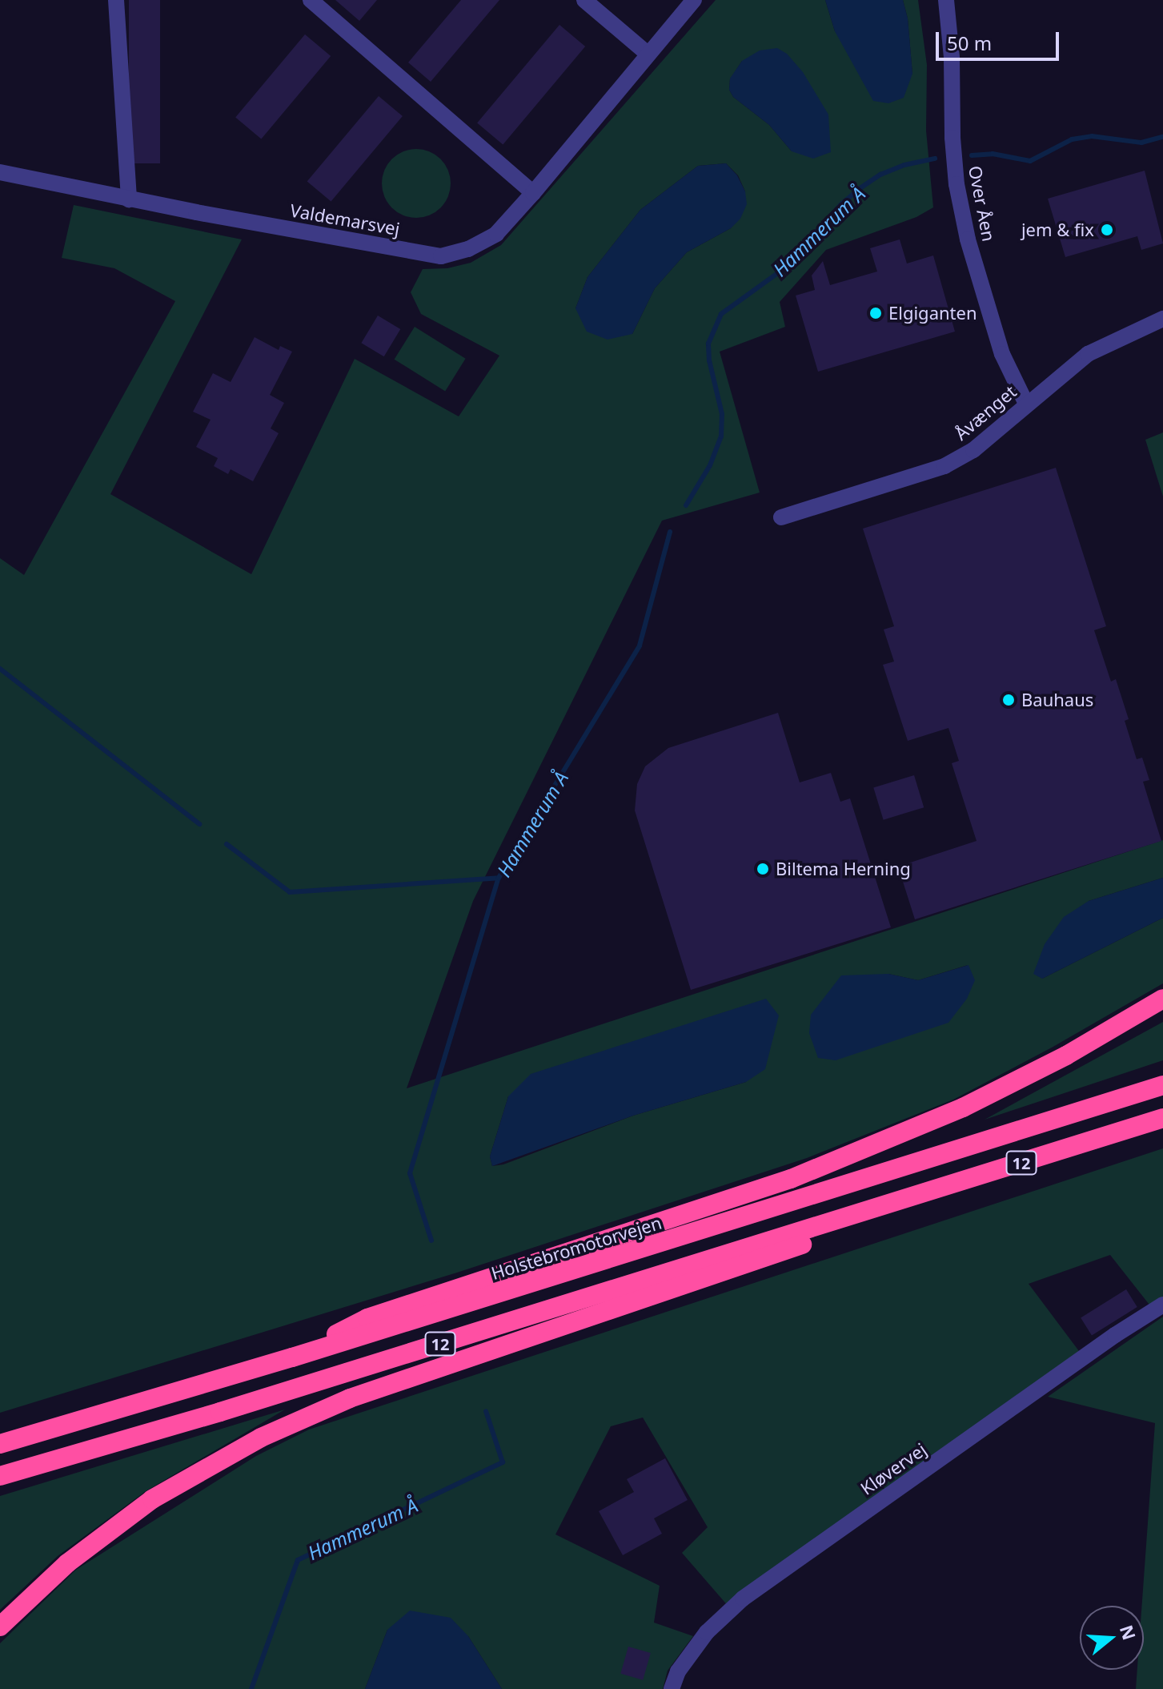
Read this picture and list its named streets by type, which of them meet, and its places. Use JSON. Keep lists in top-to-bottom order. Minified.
{"streets":{"highway":["12","Holstebromotorvejen"],"street":["Over Åen","Valdemarsvej","Åvænget","Kløvervej"]},"crossings":[["Over Åen","Åvænget"]],"water":["Hammerum Å"],"places":["jem & fix","Elgiganten","Bauhaus","Biltema Herning"],"scale_bar":"50 m","north":"right"}
